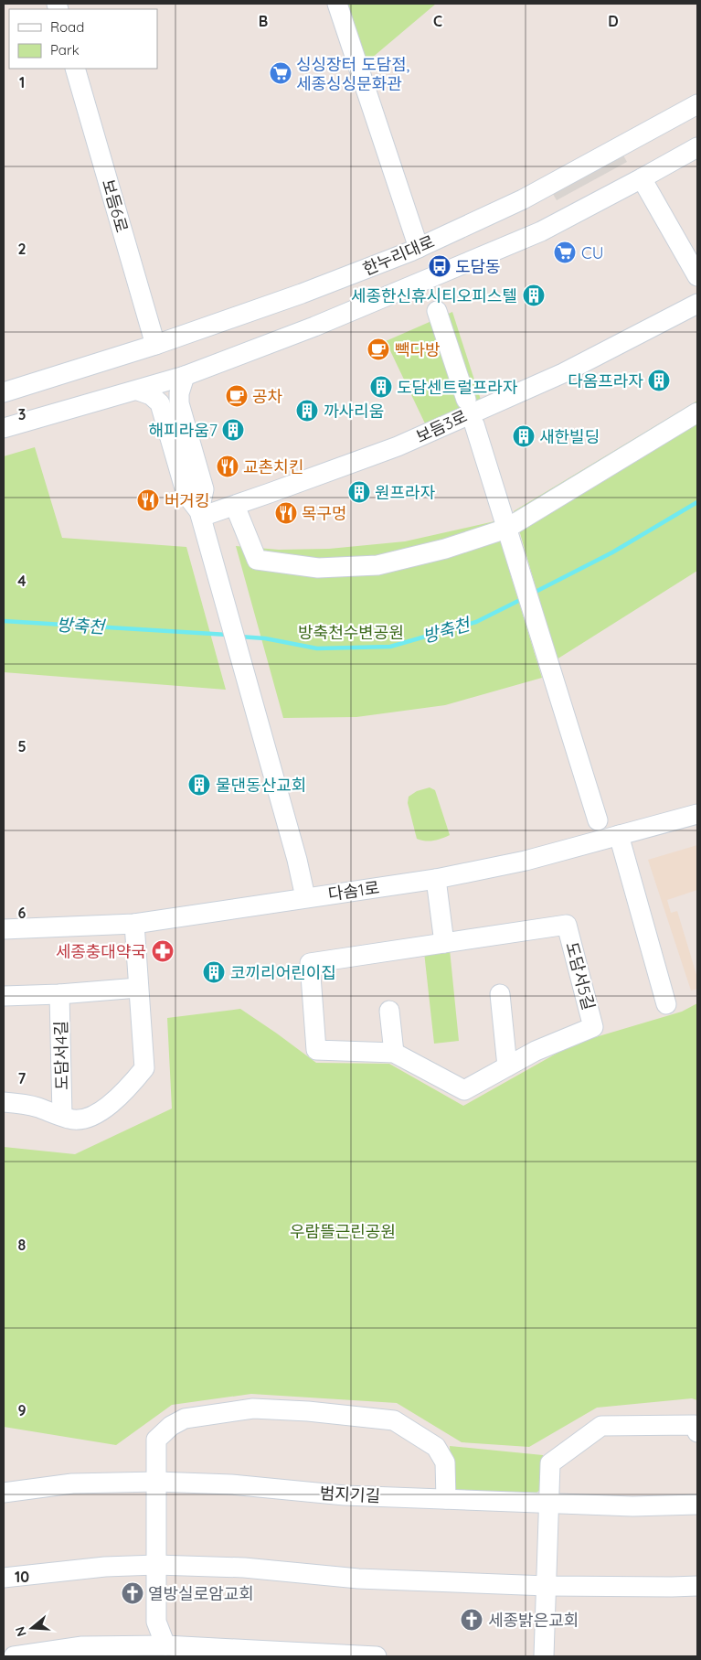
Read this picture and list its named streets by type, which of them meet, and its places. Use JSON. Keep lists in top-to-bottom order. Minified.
{"streets":{"street":["보듬6로","한누리대로","보듬3로","다솜1로","도담서5길","도담서4길","범지기길"]},"crossings":[["보듬6로","한누리대로"],["다솜1로","도담서4길"]],"water":["방축천"],"parks":["방축천수변공원","우람뜰근린공원"],"places":{"supermarket":["싱싱장터 도담점, 세종싱싱문화관","CU"],"bus stop":["도담동"],"building":["세종한신휴시티오피스텔","다옴프라자","도담센트럴프라자","까사리움","해피라움7","새한빌딩","원프라자","물댄동산교회","코끼리어린이집"],"cafe":["빽다방","공차"],"restaurant":["교촌치킨","버거킹","목구멍"],"pharmacy":["세종충대약국"],"church":["열방실로암교회","세종밝은교회"]},"legend":["Road","Park"],"north":"left","grid":{"columns":["B","C","D"],"rows":["1","2","3","4","5","6","7","8","9","10"]}}
